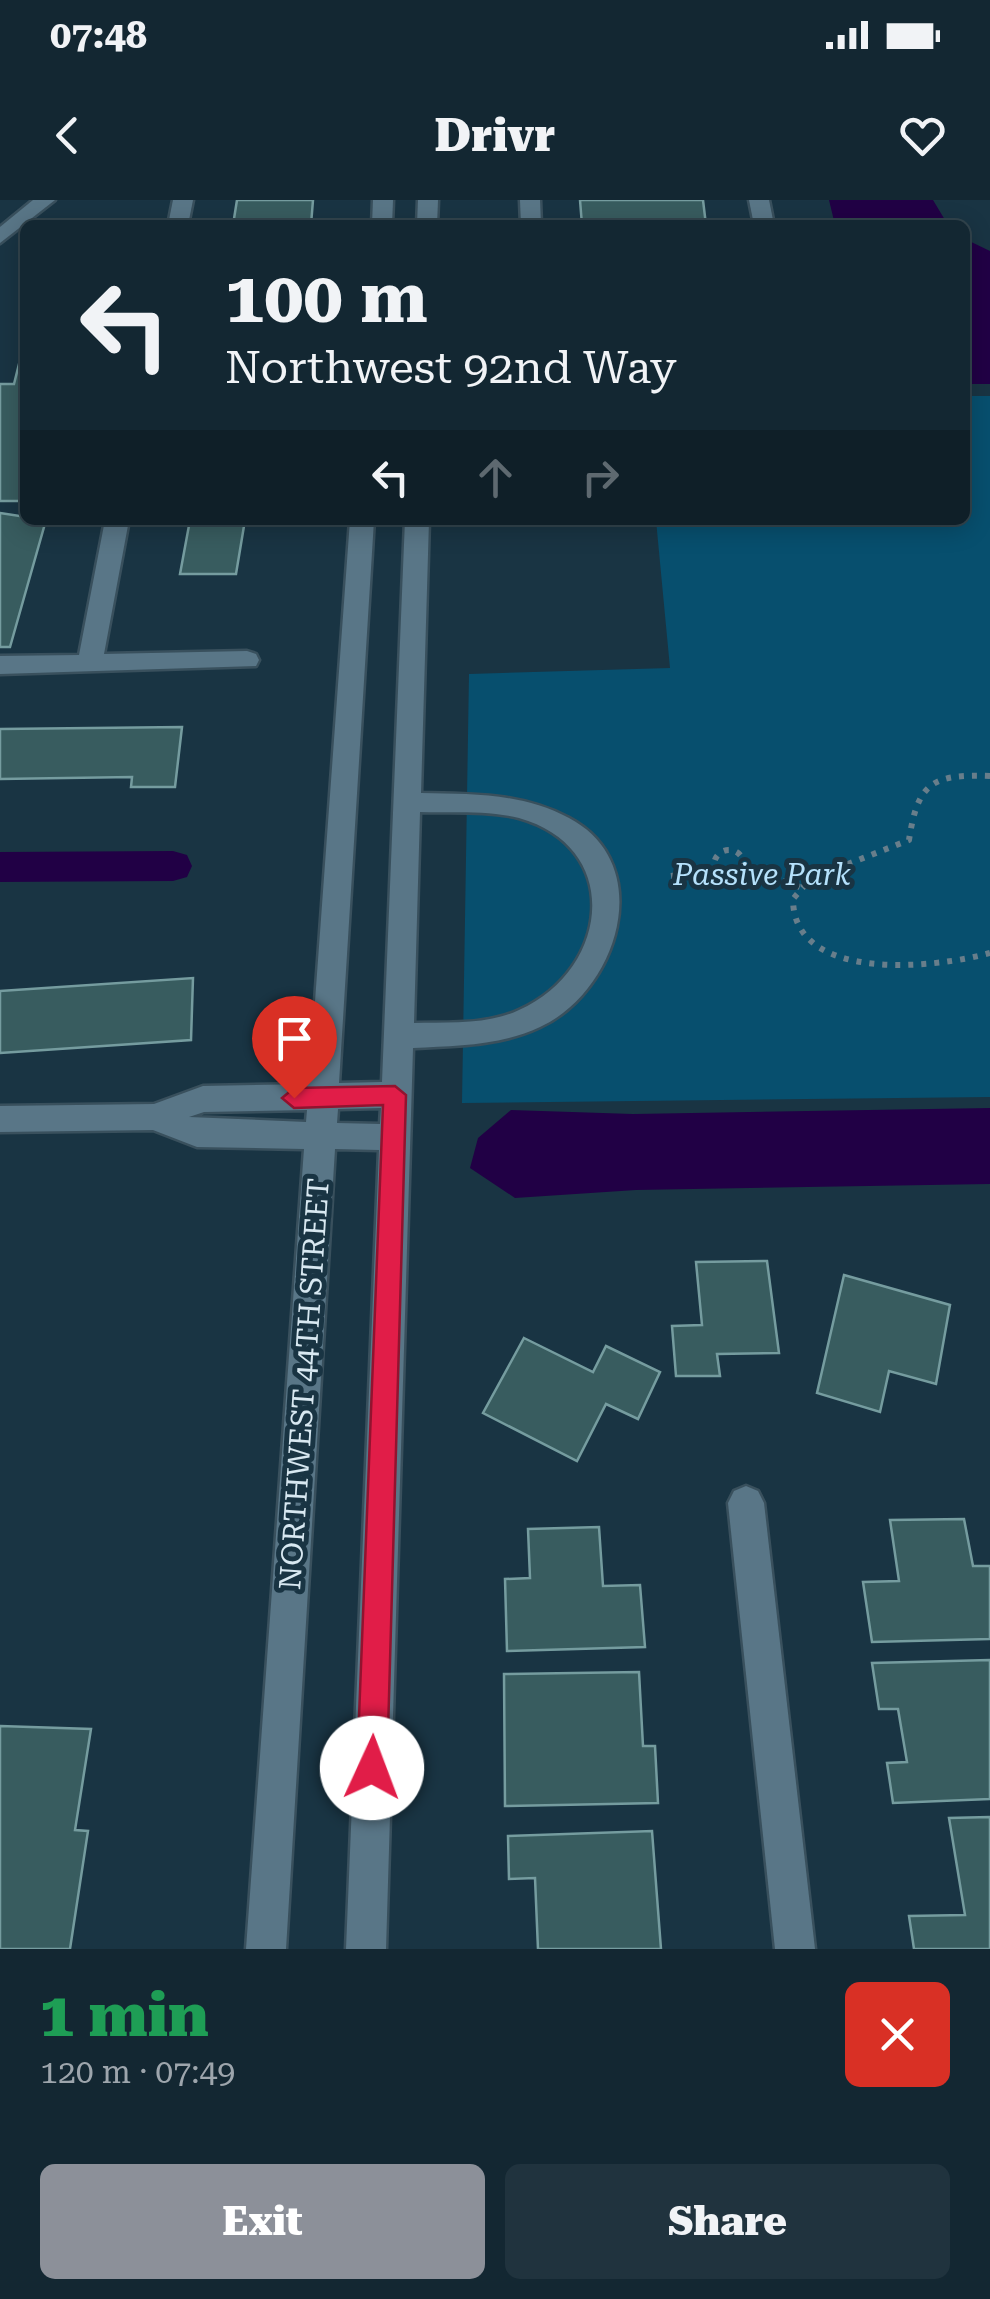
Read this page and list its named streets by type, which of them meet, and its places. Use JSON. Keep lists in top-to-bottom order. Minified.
{"streets":{"street":["NORTHWEST 44TH STREET"]},"parks":["Passive Park"],"page":{"status":"07:48","header":"Drivr","turn":["100 m","Northwest 92nd Way"],"heading":["1 min","120 m · 07:49"],"buttons":["Exit","Share"]}}
